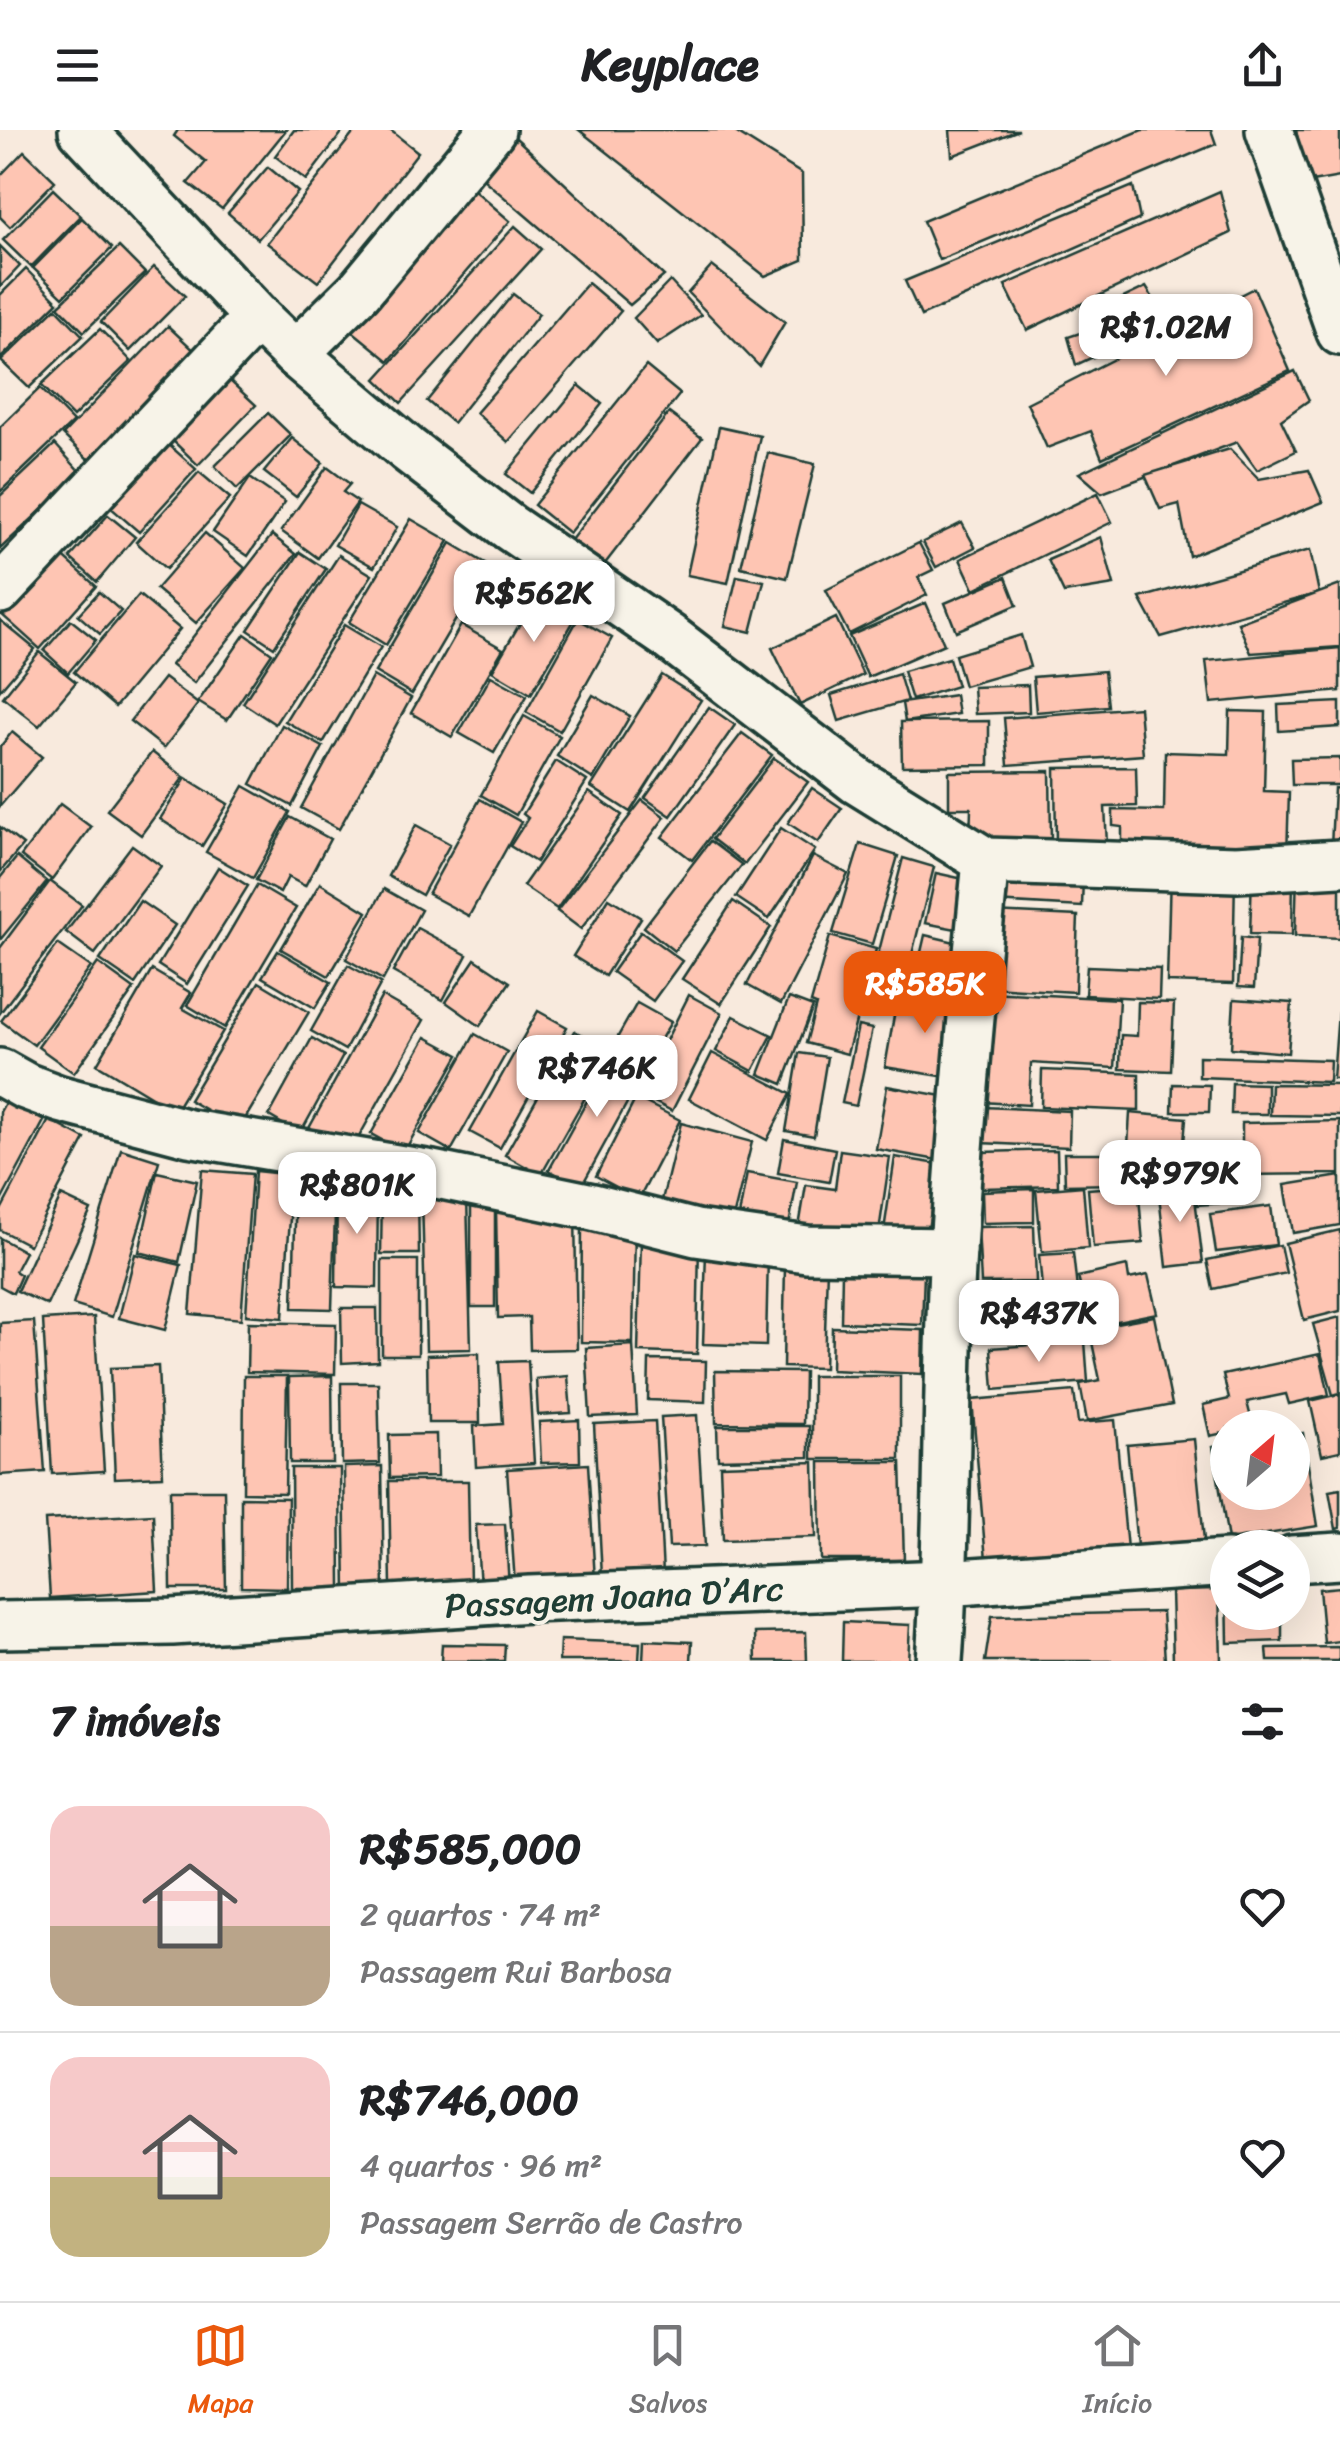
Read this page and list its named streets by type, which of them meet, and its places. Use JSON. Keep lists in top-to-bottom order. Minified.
{"streets":{"street":["Passagem Joana D’Arc"]},"north":"top right","page":{"header":"Keyplace","price":["R$1.02M","R$562K","R$585K","R$746K","R$979K","R$801K","R$437K"],"heading":"7 imóveis","list":[{"name":"R$585,000","note":"2 quartos · 74 m² · Passagem Rui Barbosa"},{"name":"R$746,000","note":"4 quartos · 96 m² · Passagem Serrão de Castro"}],"tabs":["Mapa","Salvos","Início"]}}
